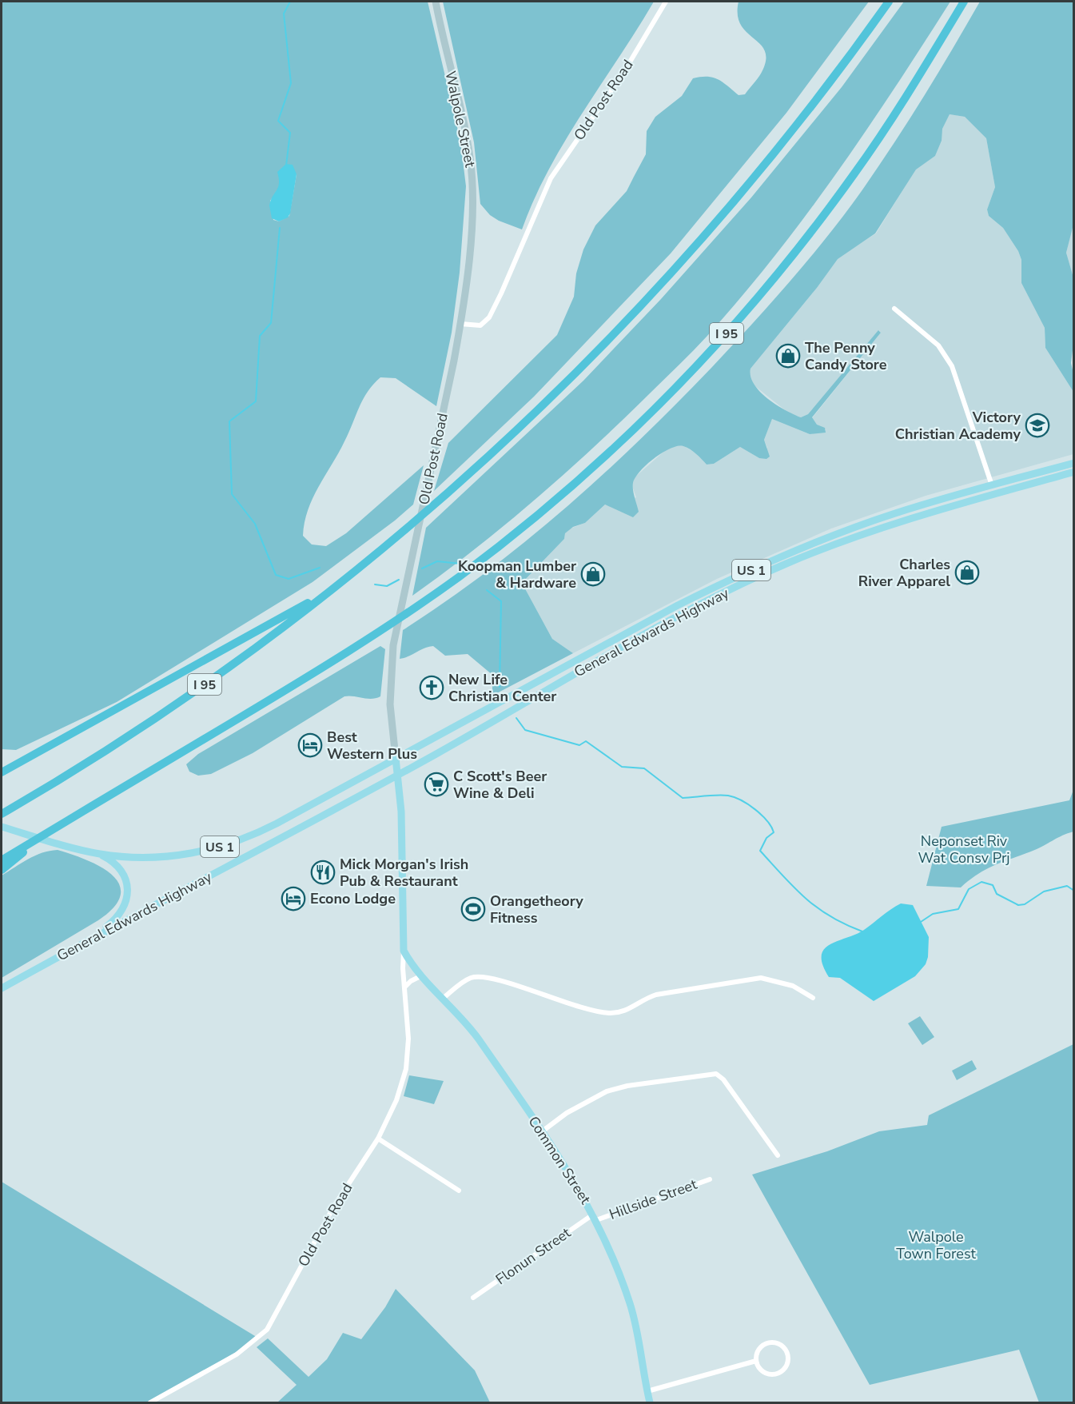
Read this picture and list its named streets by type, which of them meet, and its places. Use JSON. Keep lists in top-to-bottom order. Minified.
{"streets":{"highway":["I 95"],"main road":["Old Post Road","Walpole Street","US 1","General Edwards Highway","Common Street"],"street":["Hillside Street","Flonun Street"]},"crossings":[["Old Post Road","Walpole Street"],["Old Post Road","General Edwards Highway"],["Old Post Road","Common Street"],["Common Street","Hillside Street"],["Common Street","Flonun Street"],["Hillside Street","Flonun Street"]],"parks":["Neponset Riv Wat Consv Prj","Walpole Town Forest"],"places":{"shop":["The Penny Candy Store","Charles River Apparel","Koopman Lumber & Hardware"],"school or university":["Victory Christian Academy"],"church":["New Life Christian Center"],"hotel":["Best Western Plus","Econo Lodge"],"supermarket":["C Scott's Beer Wine & Deli"],"restaurant":["Mick Morgan's Irish Pub & Restaurant"],"sports":["Orangetheory Fitness"]}}
